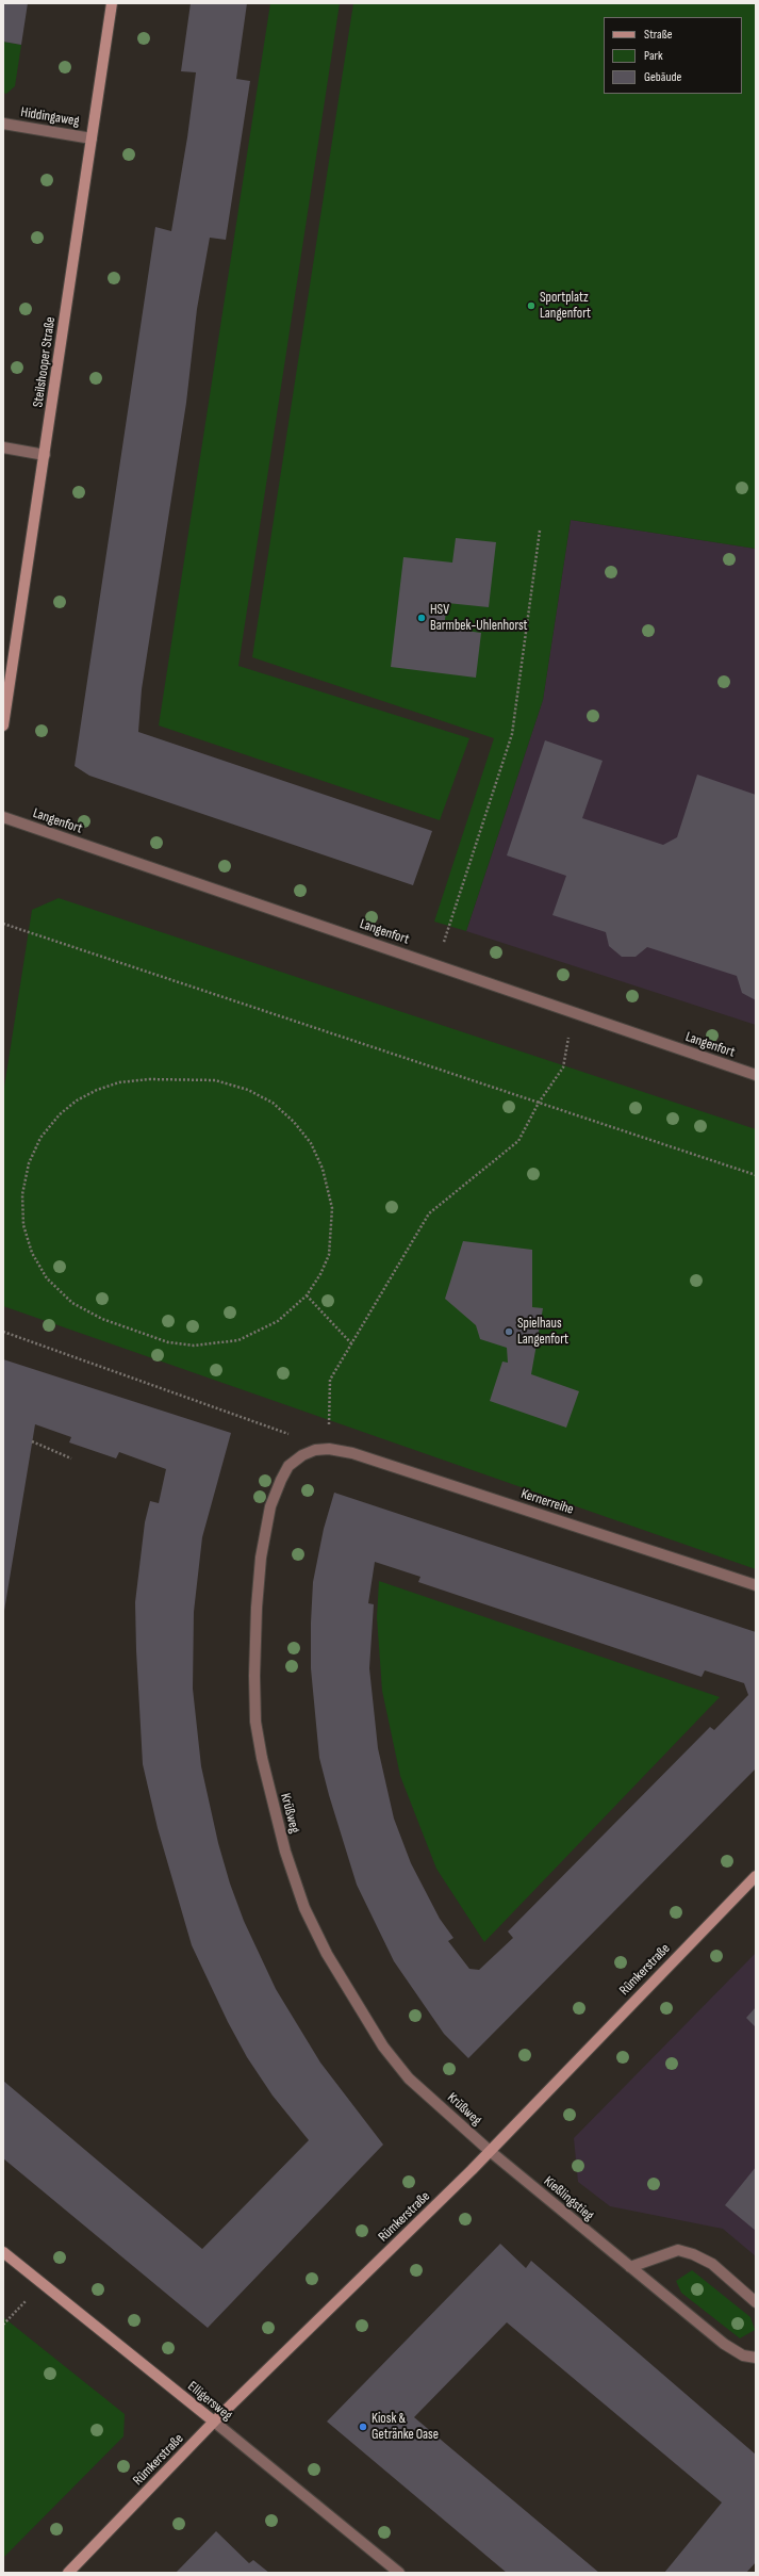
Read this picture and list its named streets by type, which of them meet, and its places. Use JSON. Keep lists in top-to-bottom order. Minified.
{"streets":{"street":["Hiddingaweg","Steilshooper Straße","Langenfort","Kernerreihe","Krüßweg","Rümkerstraße","Kießlingstieg","Elligersweg"]},"crossings":[["Hiddingaweg","Steilshooper Straße"],["Kernerreihe","Krüßweg"],["Krüßweg","Rümkerstraße"],["Krüßweg","Kießlingstieg"],["Rümkerstraße","Kießlingstieg"],["Rümkerstraße","Elligersweg"]],"places":["Sportplatz Langenfort","HSV Barmbek-Uhlenhorst","Spielhaus Langenfort","Kiosk & Getränke Oase"],"legend":["Straße","Park","Gebäude"]}
